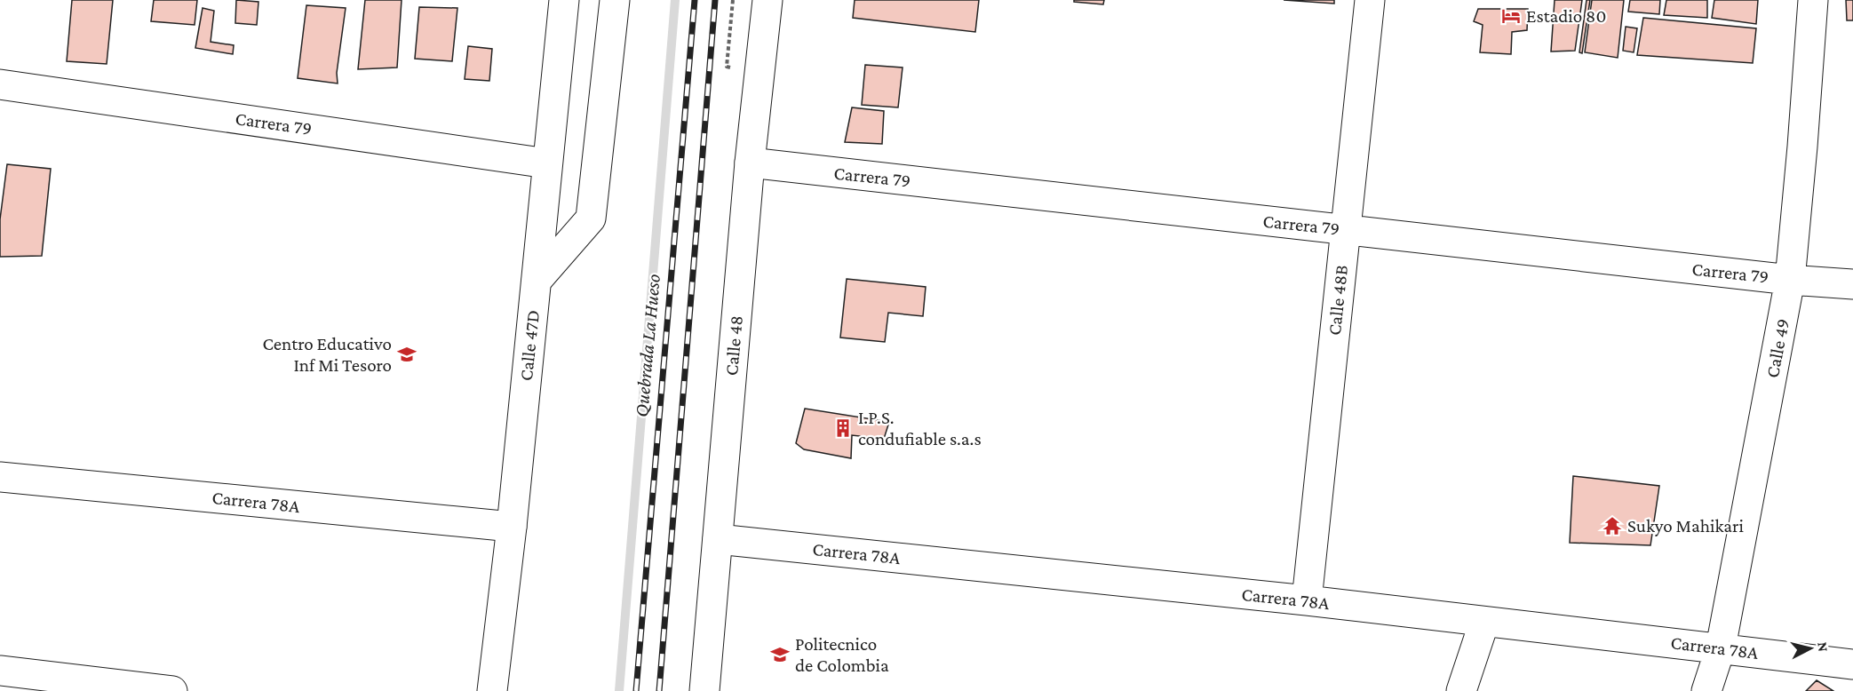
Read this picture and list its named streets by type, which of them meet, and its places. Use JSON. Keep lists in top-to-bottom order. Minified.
{"streets":{"street":["Carrera 79","Calle 48B","Calle 47D","Calle 48","Calle 49","Carrera 78A"]},"crossings":[["Carrera 79","Calle 48B"],["Carrera 79","Calle 47D"],["Carrera 79","Calle 48"],["Carrera 79","Calle 49"],["Calle 48B","Carrera 78A"],["Calle 47D","Carrera 78A"],["Calle 48","Carrera 78A"],["Calle 49","Carrera 78A"]],"water":["Quebrada La Hueso"],"places":{"hotel":["Estadio 80"],"school or university":["Centro Educativo Inf Mi Tesoro","Politecnico de Colombia"],"building":["I.P.S. condufiable s.a.s"],"temple":["Sukyo Mahikari"]},"north":"right"}
